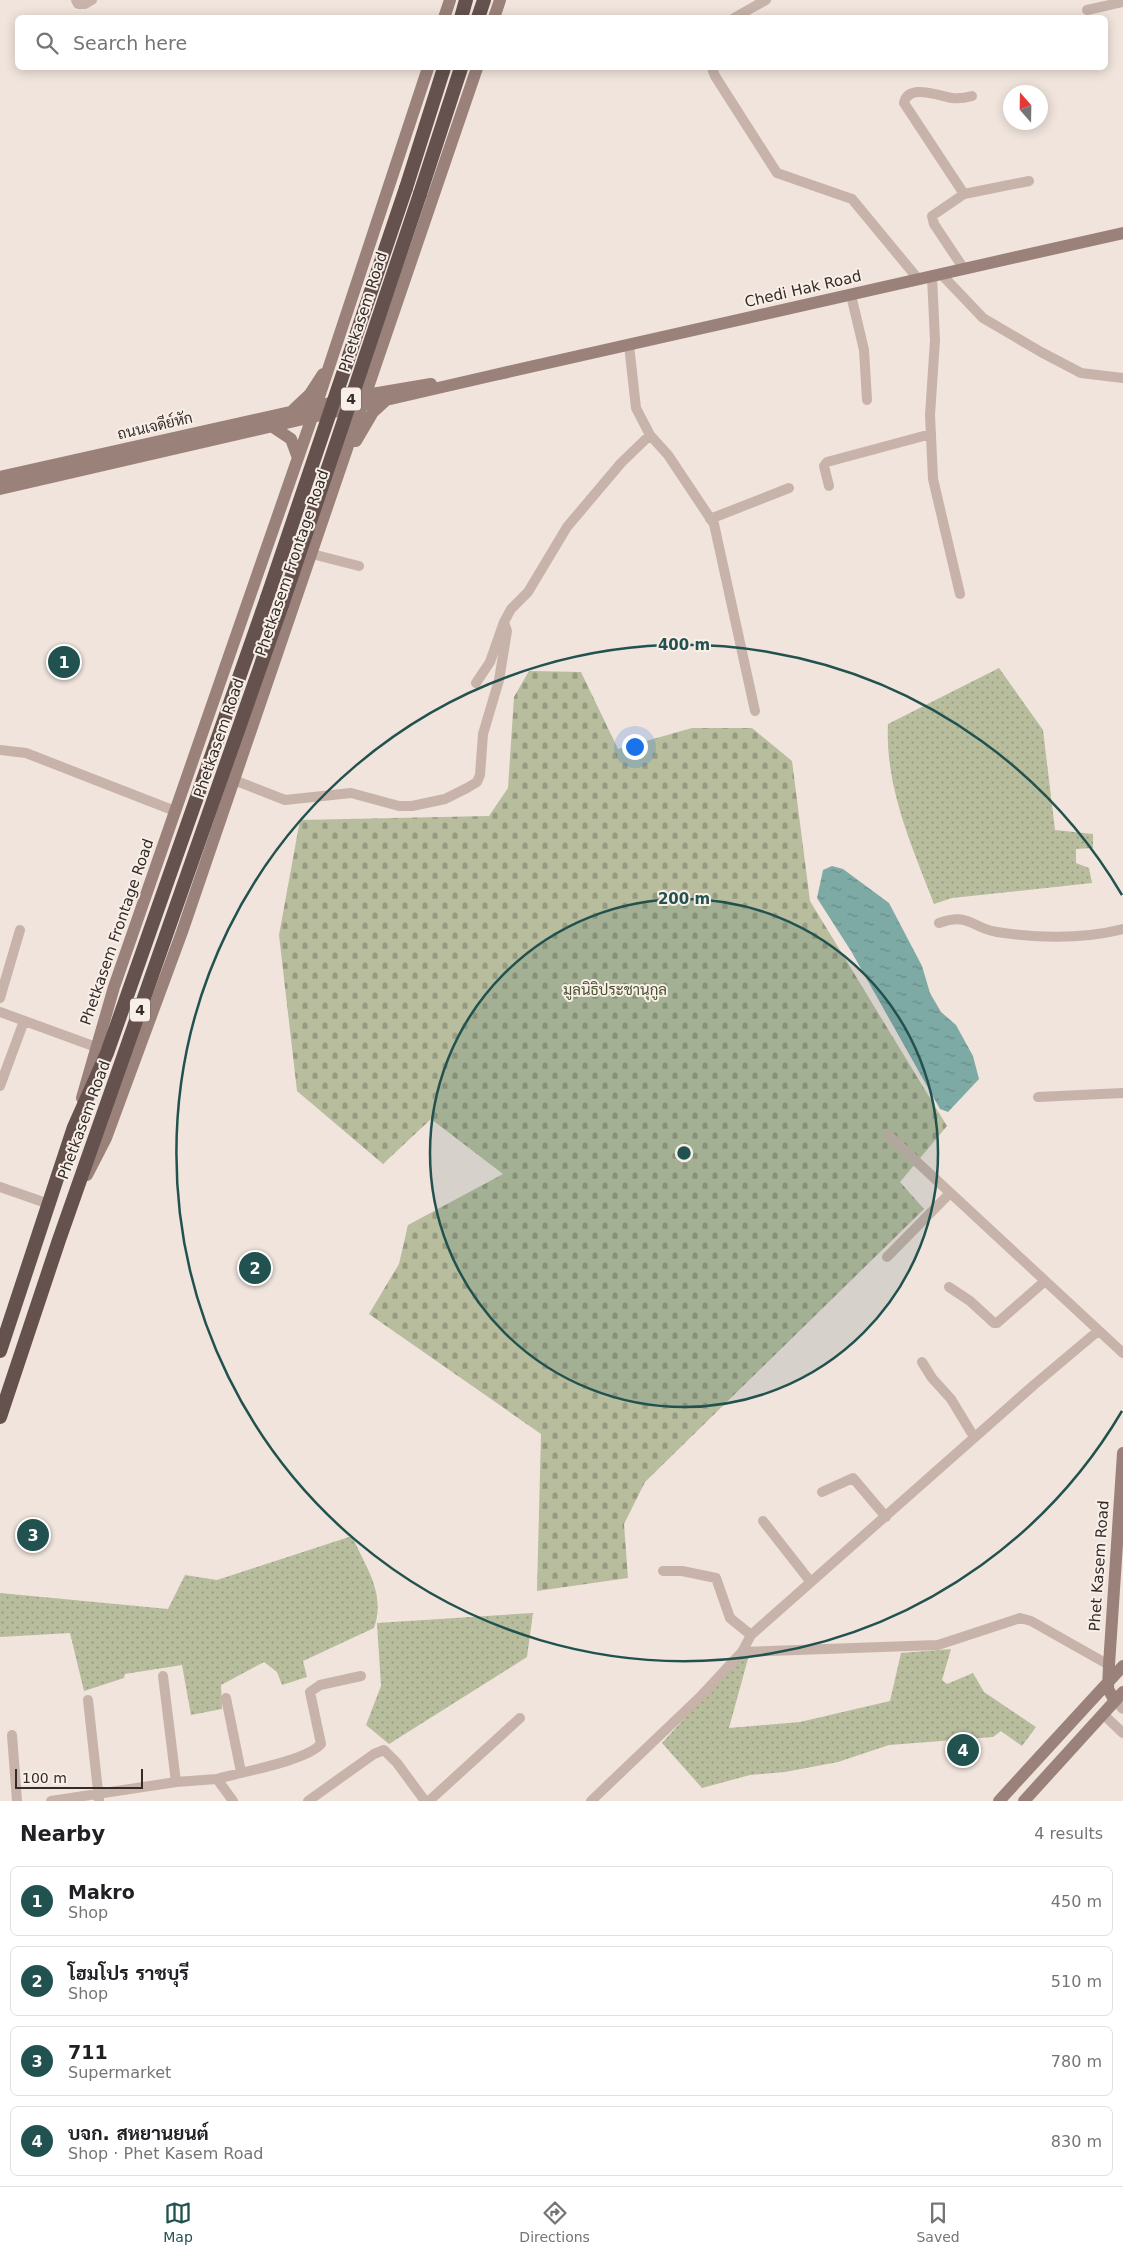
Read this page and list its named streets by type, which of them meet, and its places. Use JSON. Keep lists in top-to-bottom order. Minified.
{"streets":{"highway":["Phetkasem Road","4"],"main road":["Chedi Hak Road","ถนนเจดีย์หัก","Phetkasem Frontage Road","Phet Kasem Road"]},"crossings":[["Chedi Hak Road","Phetkasem Frontage Road"],["Phetkasem Road","Phetkasem Frontage Road"],["ถนนเจดีย์หัก","Phetkasem Frontage Road"]],"parks":["มูลนิธิประชานุกูล"],"scale_bar":"100 m","north":"top","page":{"search":"Search here","pins":["1","2","3","4"],"scale":"100 m","heading":["Nearby","4 results"],"list":[{"mark":"1","name":"Makro","note":"Shop","value":"450 m"},{"mark":"2","name":"โฮมโปร ราชบุรี","note":"Shop","value":"510 m"},{"mark":"3","name":"711","note":"Supermarket","value":"780 m"},{"mark":"4","name":"บจก. สหยานยนต์","note":"Shop · Phet Kasem Road","value":"830 m"}],"nav":["Map","Directions","Saved"]},"rings":["400 m","200 m"]}
